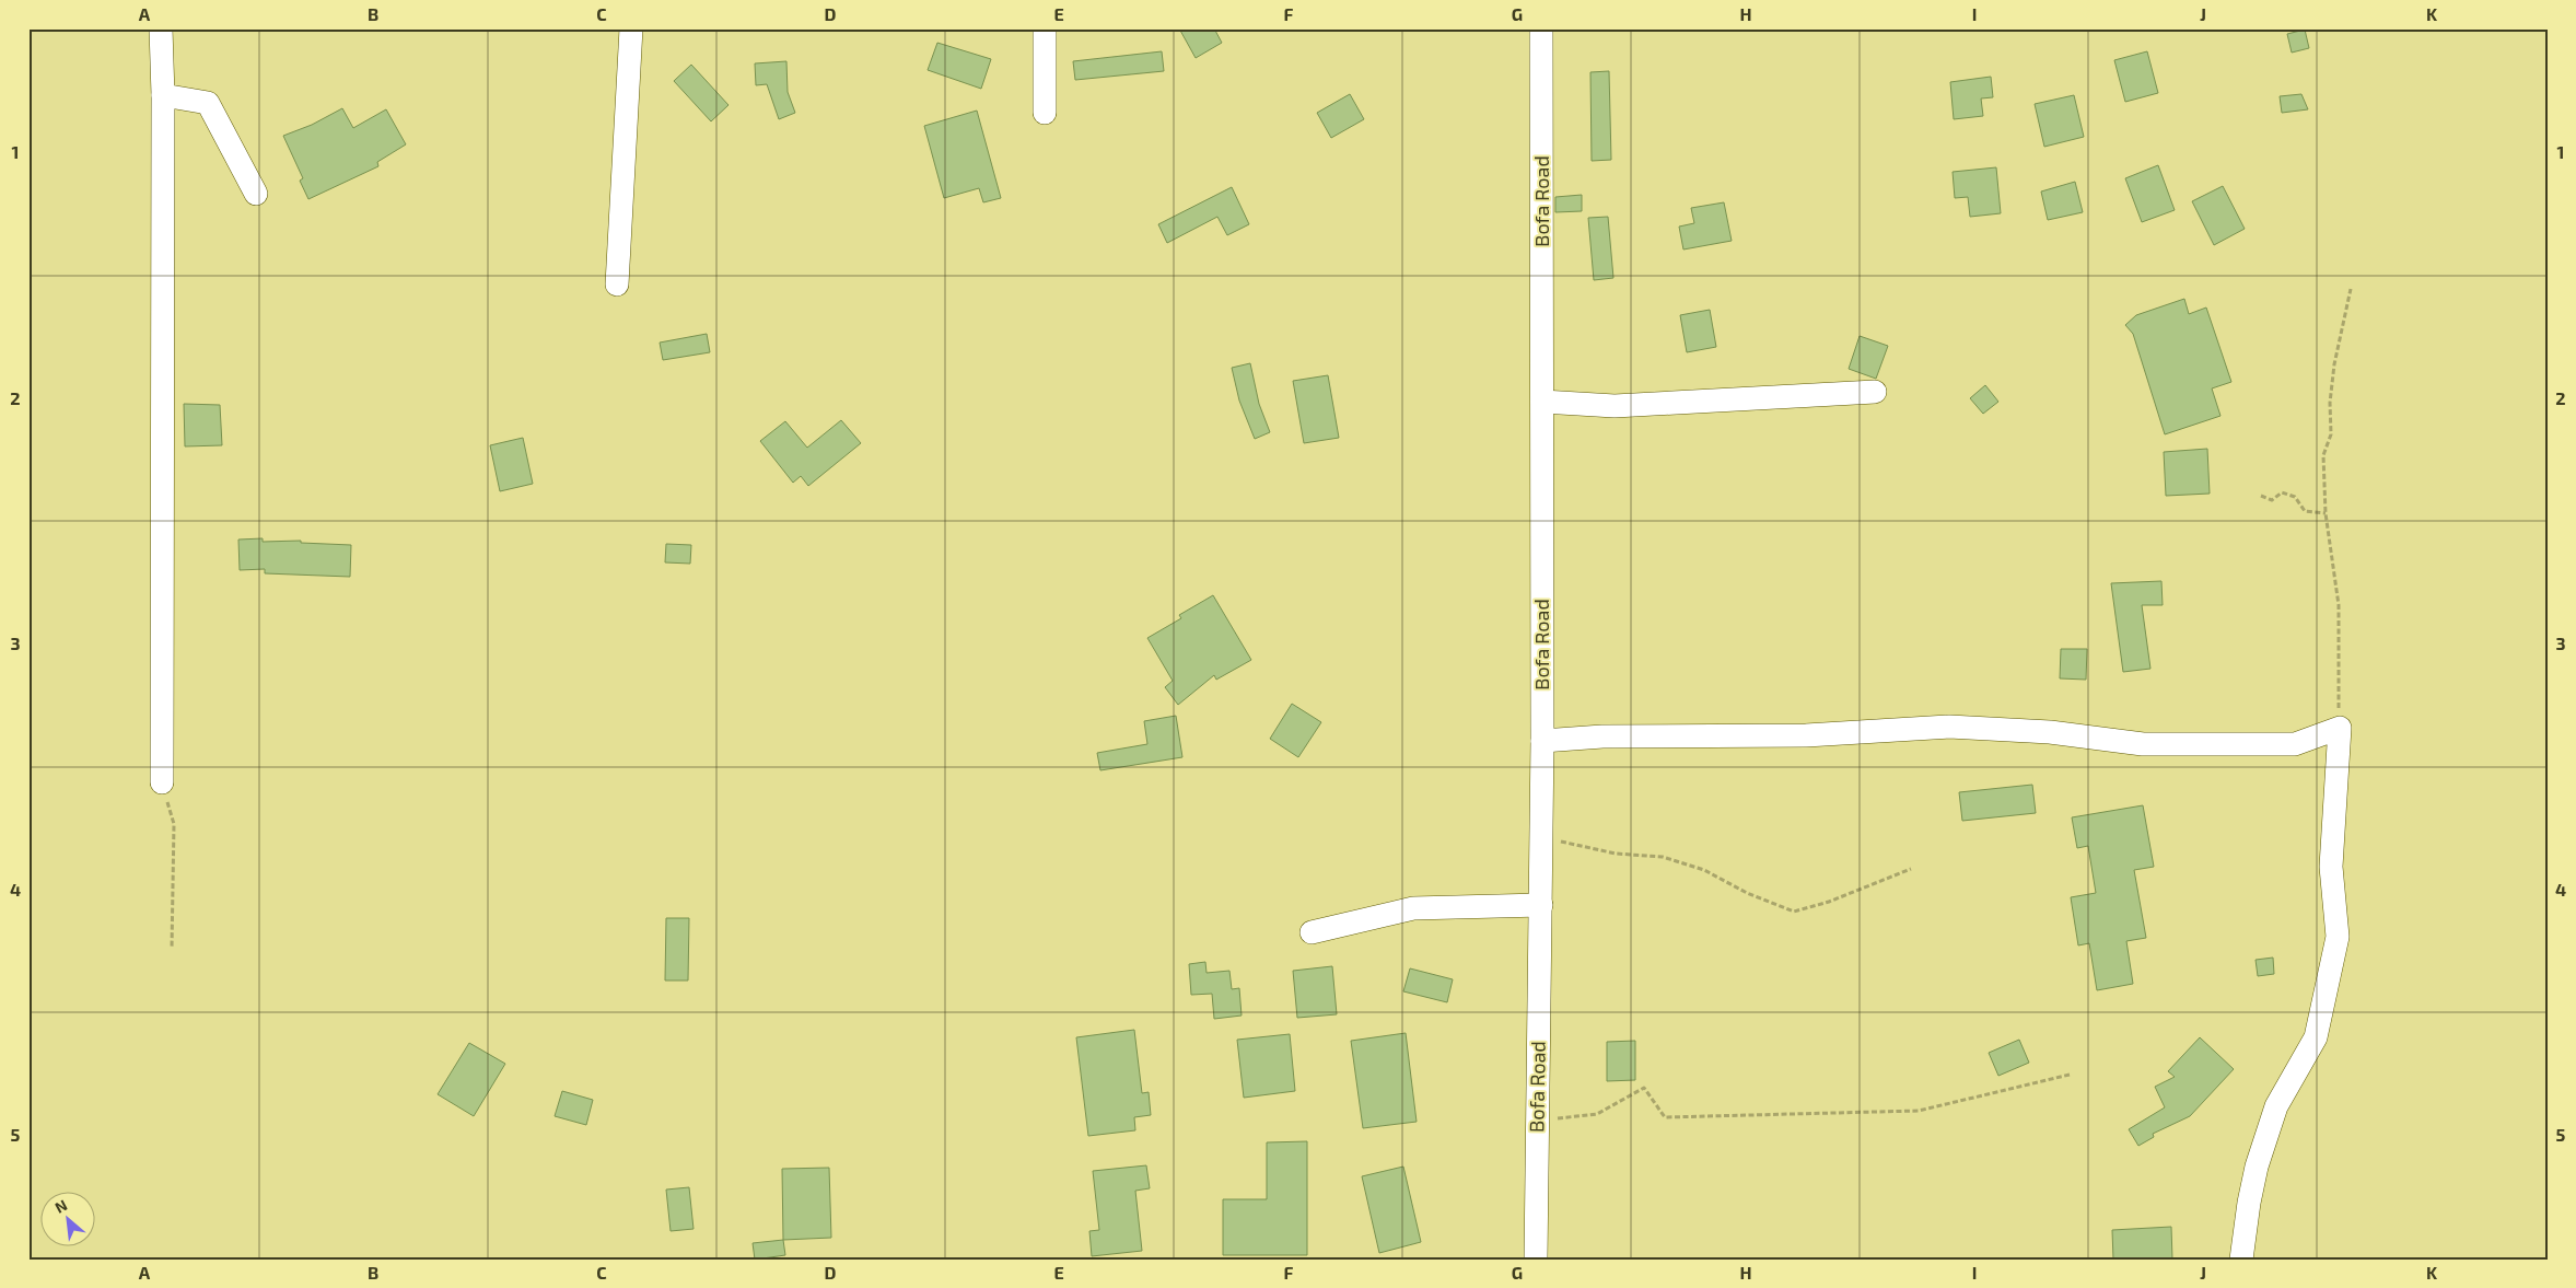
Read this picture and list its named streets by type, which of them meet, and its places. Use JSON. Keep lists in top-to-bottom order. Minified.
{"streets":{"street":["Bofa Road"]},"north":"top left","grid":{"columns":["A","B","C","D","E","F","G","H","I","J","K"],"rows":["1","2","3","4","5"]}}
